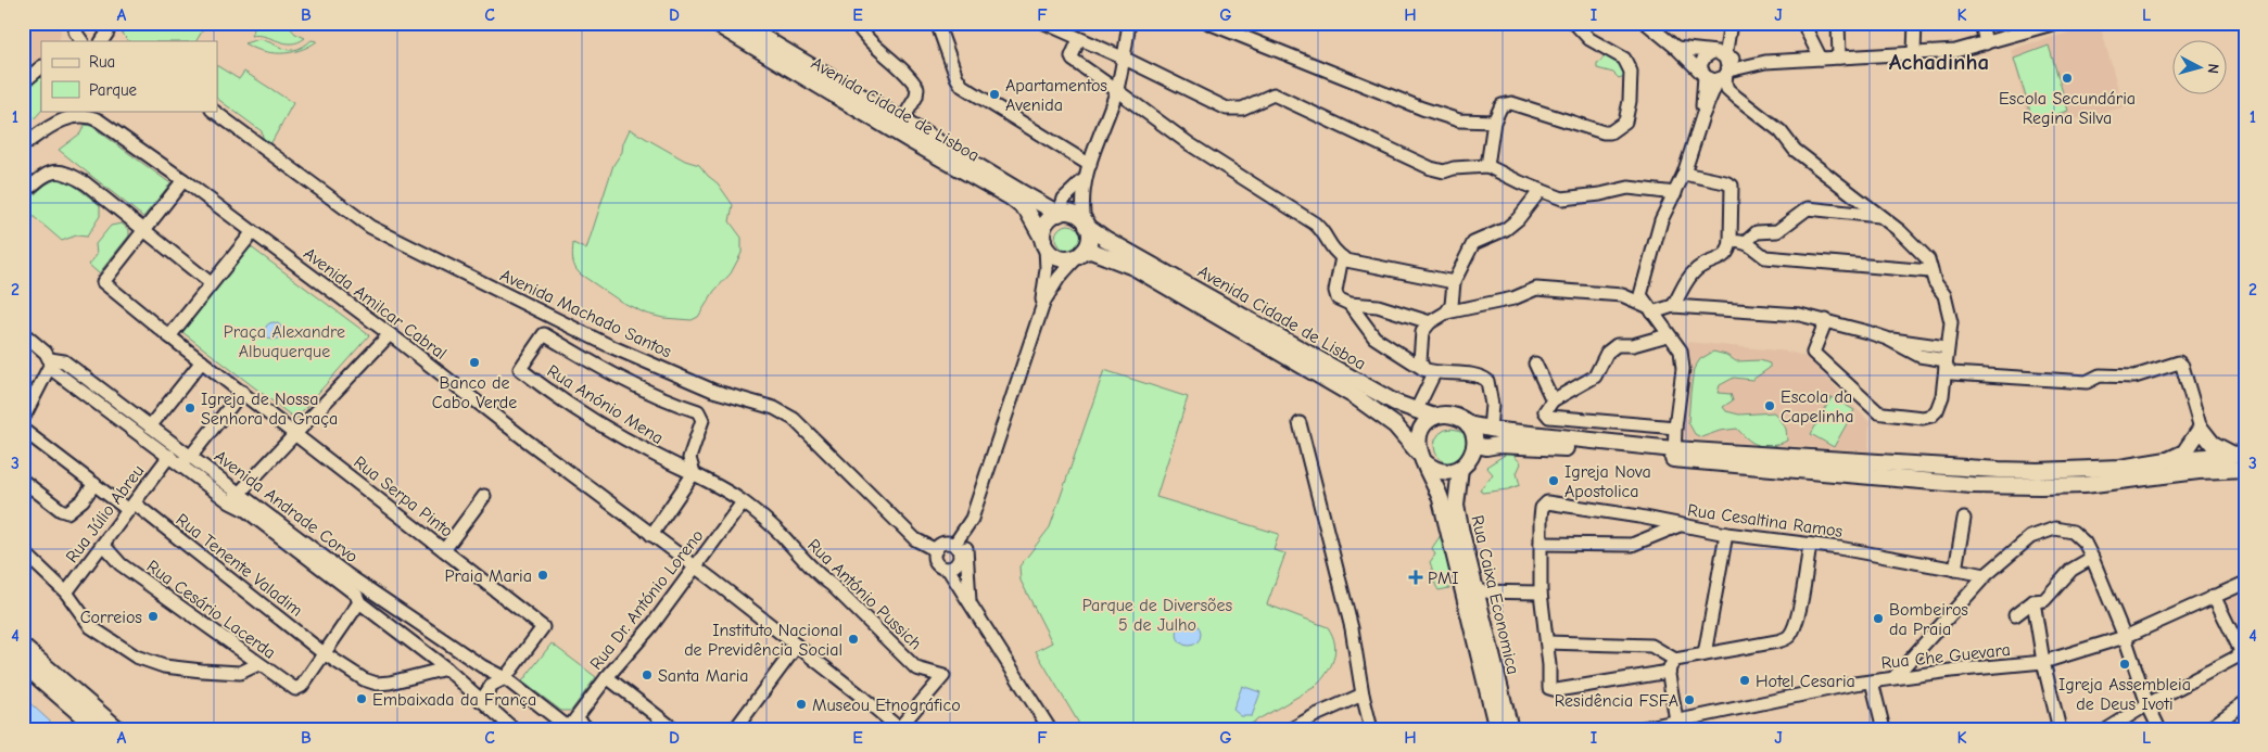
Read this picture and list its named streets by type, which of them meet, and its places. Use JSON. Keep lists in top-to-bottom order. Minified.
{"streets":{"main road":["Avenida Cidade de Lisboa","Rua Caixa Economica"],"street":["Avenida Amilcar Cabral","Avenida Machado Santos","Rua Anónio Mena","Rua Serpa Pinto","Avenida Andrade Corvo","Rua Júlio Abreu","Rua Cesaltina Ramos","Rua Tenente Valadim","Rua António Pussich","Rua Dr. António Loreno","Rua Cesário Lacerda","Rua Che Guevara"]},"crossings":[["Avenida Cidade de Lisboa","Rua Caixa Economica"],["Avenida Amilcar Cabral","Rua António Pussich"],["Avenida Amilcar Cabral","Rua Dr. António Loreno"],["Rua Anónio Mena","Rua António Pussich"],["Rua Anónio Mena","Rua Dr. António Loreno"],["Rua Serpa Pinto","Avenida Andrade Corvo"],["Avenida Andrade Corvo","Rua Júlio Abreu"],["Avenida Andrade Corvo","Rua Tenente Valadim"],["Avenida Andrade Corvo","Rua Dr. António Loreno"],["Rua Júlio Abreu","Rua Tenente Valadim"],["Rua Júlio Abreu","Rua Cesário Lacerda"],["Rua Tenente Valadim","Rua Cesário Lacerda"],["Rua António Pussich","Rua Dr. António Loreno"]],"districts":["Achadinha"],"parks":["Praça Alexandre Albuquerque","Parque de Diversões 5 de Julho"],"places":{"other":["Escola Secundária Regina Silva","Apartamentos Avenida","Banco de Cabo Verde","Escola da Capelinha","Igreja de Nossa Senhora da Graça","Igreja Nova Apostolica","Praia Maria","Correios","Bombeiros da Praia","Instituto Nacional de Previdência Social","Igreja Assembleia de Deus Ivoti","Santa Maria","Hotel Cesaria","Embaixada da França","Residência FSFA","Museou Etnográfico"],"health":["PMI"]},"legend":["Rua","Parque"],"north":"right","grid":{"columns":["A","B","C","D","E","F","G","H","I","J","K","L"],"rows":["1","2","3","4"]}}
